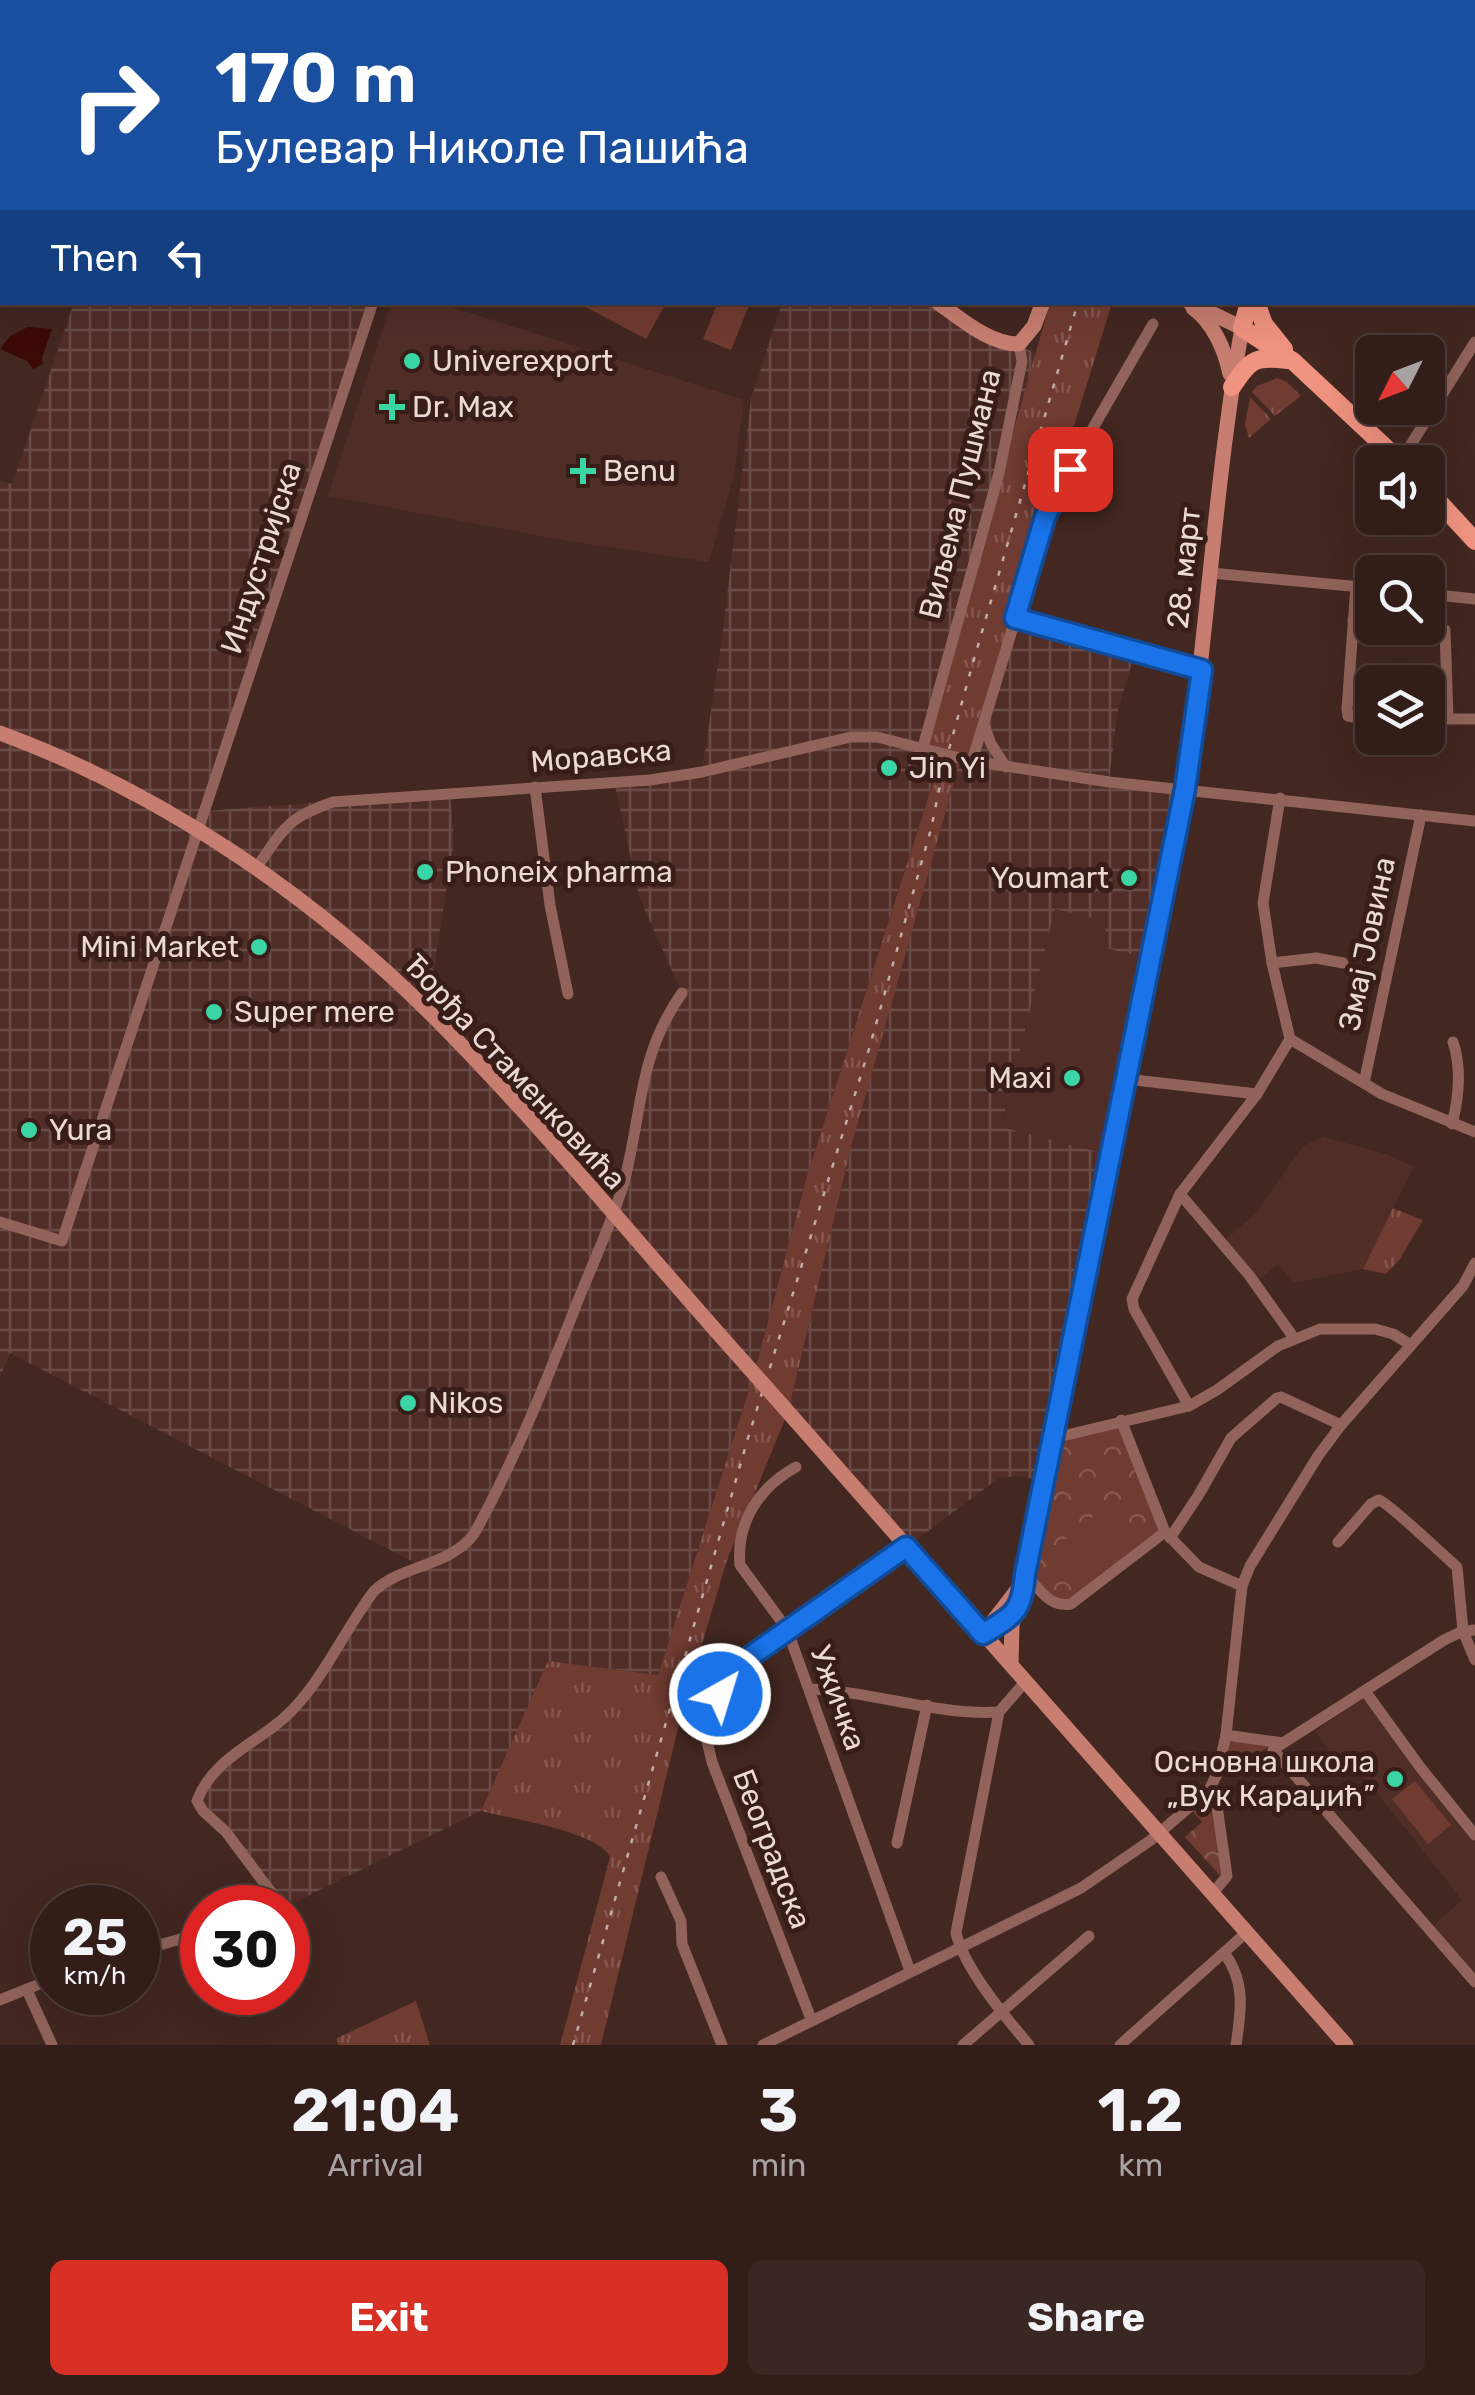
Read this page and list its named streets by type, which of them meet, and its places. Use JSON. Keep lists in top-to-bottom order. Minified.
{"streets":{"main road":["Виљема Пушмана","28. март","Ђорђа Стаменковића"],"street":["Индустријска","Моравска","Змај Јовина","Ужичка","Београдска"]},"crossings":[["Виљема Пушмана","Моравска"],["Индустријска","Ђорђа Стаменковића"],["28. март","Моравска"],["28. март","Ђорђа Стаменковића"],["Моравска","Змај Јовина"],["Моравска","Ђорђа Стаменковића"],["Ђорђа Стаменковића","Београдска"],["Ужичка","Београдска"]],"places":{"other":["Univerexport","Jin Yi","Phoneix pharma","Youmart","Mini Market","Super mere","Maxi","Yura","Nikos","Основна школа „Вук Караџић”"],"health":["Dr. Max","Benu"]},"north":"bottom left","page":{"turn":["170 m","Булевар Николе Пашића"],"then":"Then","speed":"25 km/h","limit":"30","eta":["21:04","Arrival","3","min","1.2","km"],"buttons":["Exit","Share"]}}
